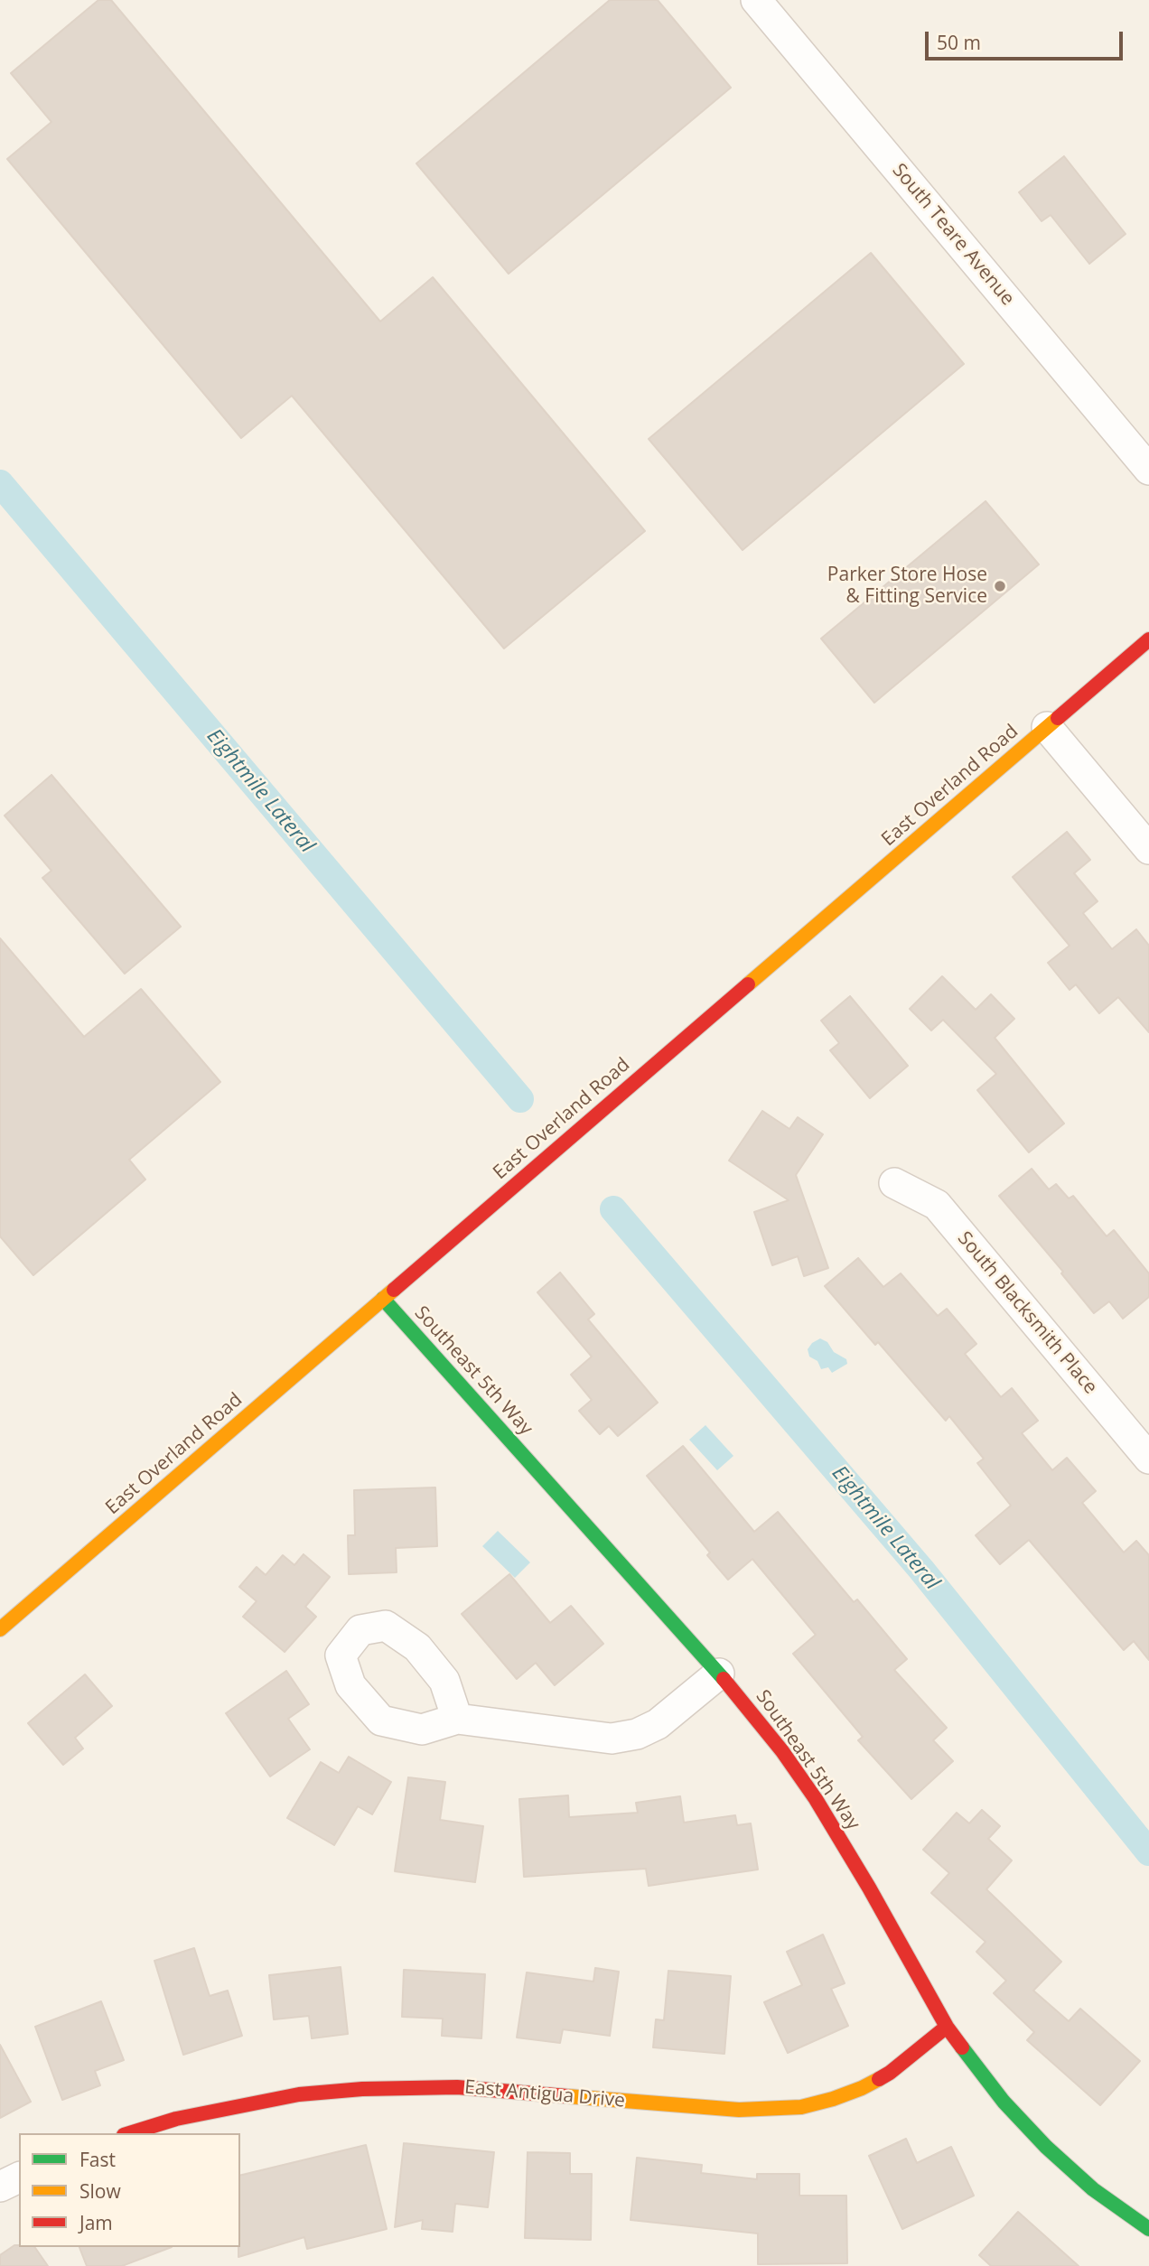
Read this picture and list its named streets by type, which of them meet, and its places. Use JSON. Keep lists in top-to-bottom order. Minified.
{"streets":{"street":["South Teare Avenue","East Overland Road","South Blacksmith Place","Southeast 5th Way","East Antigua Drive"]},"crossings":[["East Overland Road","Southeast 5th Way"],["Southeast 5th Way","East Antigua Drive"]],"water":["Eightmile Lateral"],"places":["Parker Store Hose & Fitting Service"],"legend":["Fast","Slow","Jam"],"scale_bar":"50 m"}
